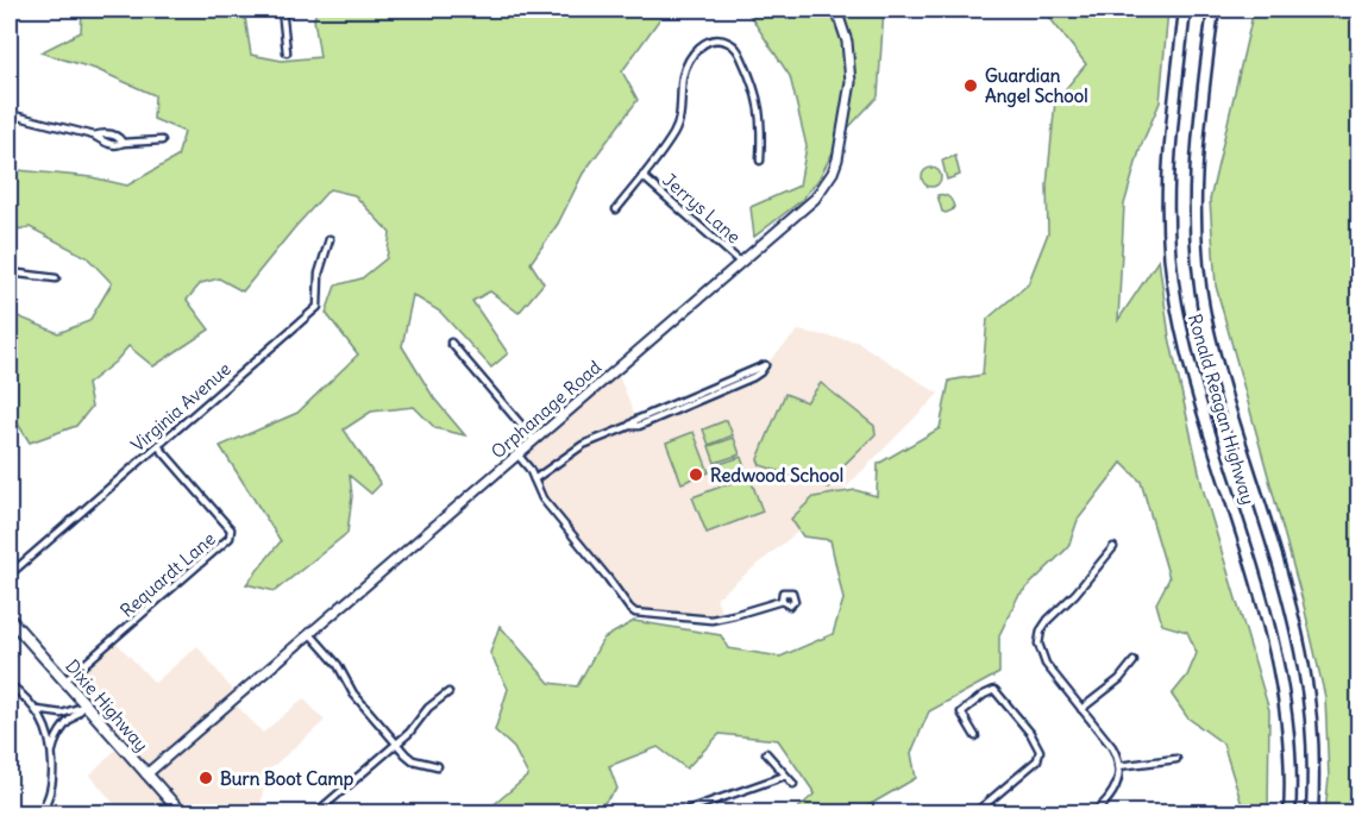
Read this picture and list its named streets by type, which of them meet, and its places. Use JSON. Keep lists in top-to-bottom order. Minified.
{"streets":{"highway":["Ronald Reagan Highway"],"main road":["Orphanage Road","Dixie Highway"],"street":["Jerrys Lane","Virginia Avenue","Requardt Lane"]},"crossings":[["Jerrys Lane","Orphanage Road"],["Virginia Avenue","Requardt Lane"],["Orphanage Road","Dixie Highway"],["Requardt Lane","Dixie Highway"]],"places":["Guardian Angel School","Redwood School","Burn Boot Camp"]}
